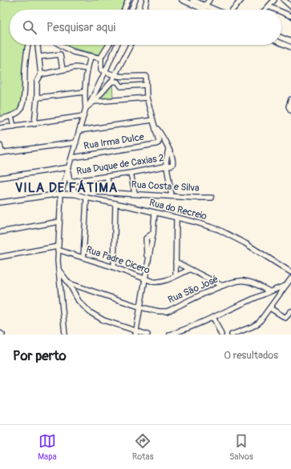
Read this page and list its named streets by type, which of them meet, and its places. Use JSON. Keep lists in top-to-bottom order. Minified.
{"streets":{"street":["Rua Irma Dulce","Rua Duque de Caxias 2","Rua Costa e Silva","Rua do Recreio","Rua Padre Cicero","Rua São José"]},"districts":["VILA DE FÁTIMA"],"page":{"search":"Pesquisar aqui","heading":["Por perto","0 resultados"],"nav":["Mapa","Rotas","Salvos"]}}
